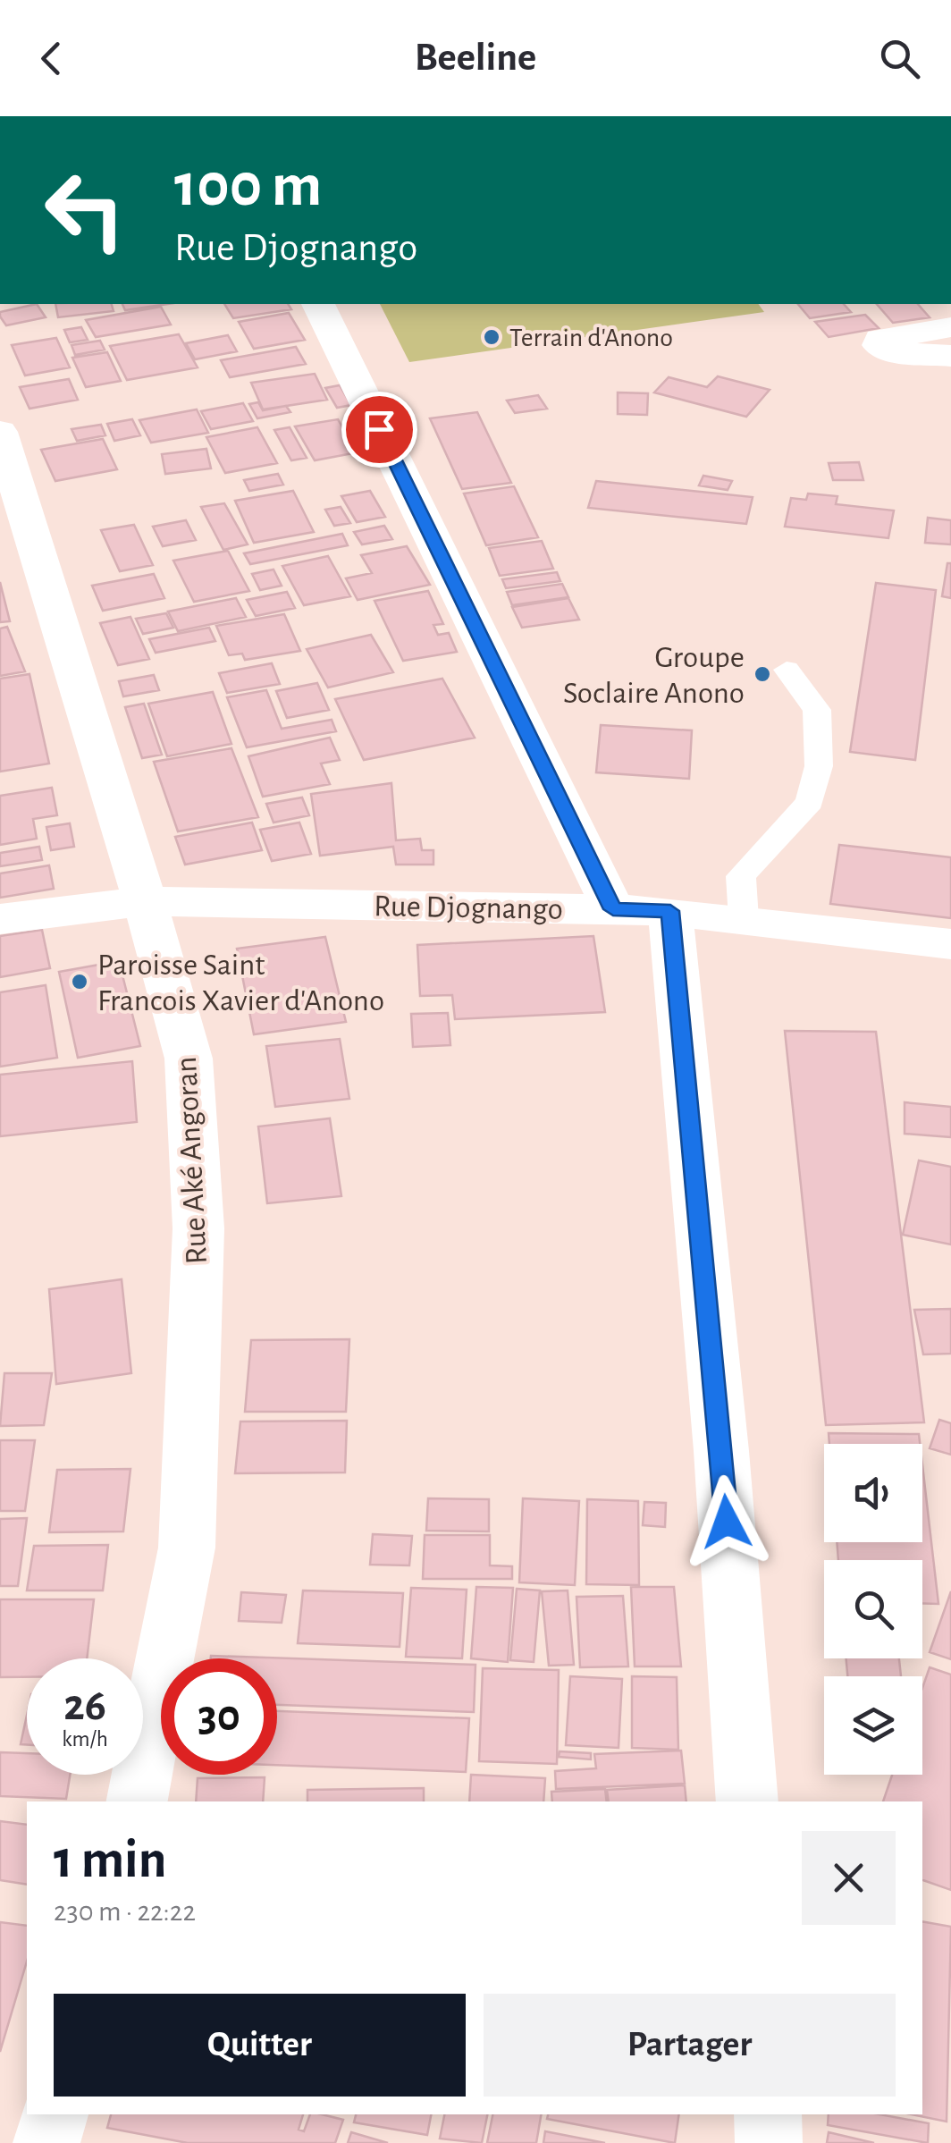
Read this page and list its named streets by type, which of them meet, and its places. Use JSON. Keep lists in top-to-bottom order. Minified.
{"streets":{"street":["Rue Djognango","Rue Aké Angoran"]},"crossings":[["Rue Djognango","Rue Aké Angoran"]],"places":["Terrain d'Anono","Groupe Soclaire Anono","Paroisse Saint Francois Xavier d'Anono"],"page":{"header":"Beeline","turn":["100 m","Rue Djognango"],"speed":"26 km/h","limit":"30","heading":["1 min","230 m · 22:22"],"buttons":["Quitter","Partager"]}}
